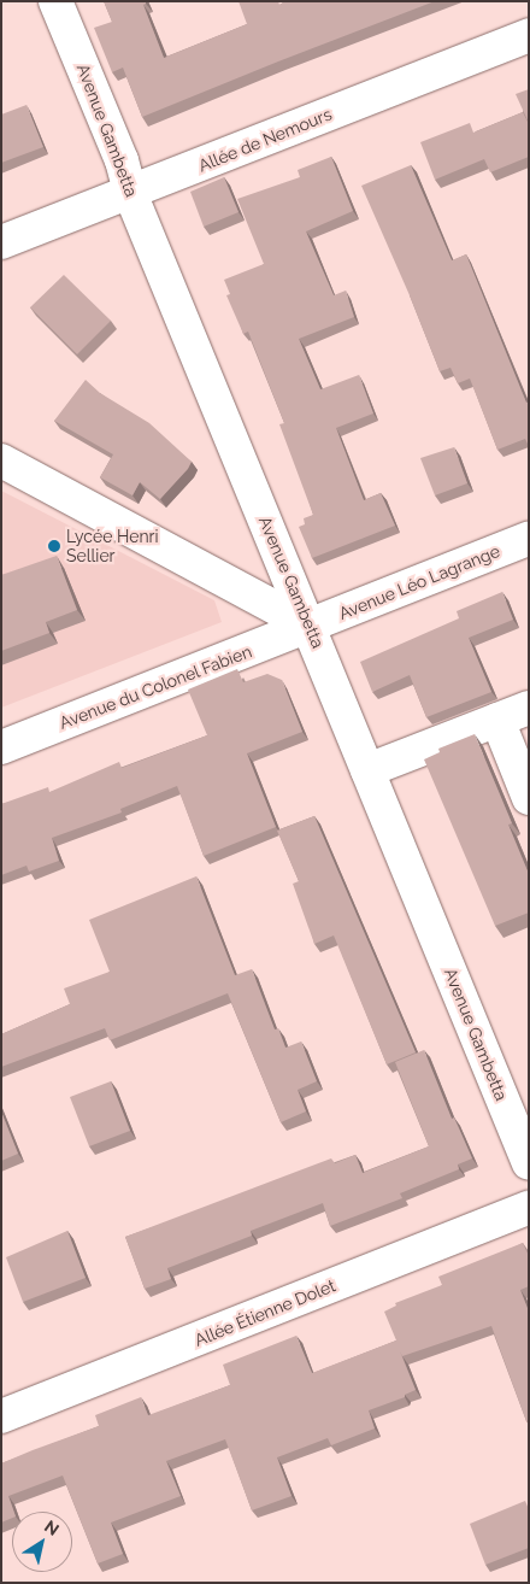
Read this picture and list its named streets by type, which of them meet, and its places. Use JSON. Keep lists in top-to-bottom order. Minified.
{"streets":{"street":["Avenue Gambetta","Allée de Nemours","Avenue Léo Lagrange","Avenue du Colonel Fabien","Allée Étienne Dolet"]},"crossings":[["Avenue Gambetta","Allée de Nemours"],["Avenue Gambetta","Avenue Léo Lagrange"],["Avenue Gambetta","Avenue du Colonel Fabien"],["Avenue Léo Lagrange","Avenue du Colonel Fabien"]],"places":["Lycée Henri Sellier"],"north":"top right"}
